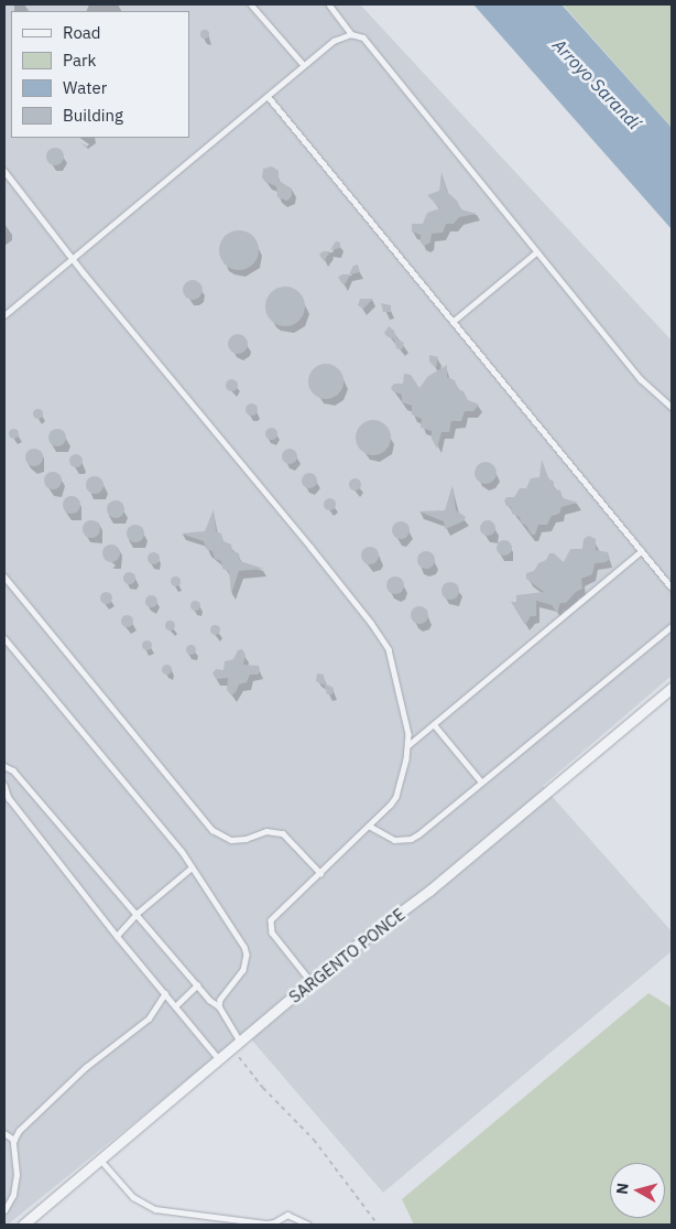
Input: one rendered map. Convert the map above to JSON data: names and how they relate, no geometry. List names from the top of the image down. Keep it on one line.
{"streets":{"street":["SARGENTO PONCE"]},"water":["Arroyo Sarandí"],"legend":["Road","Park","Water","Building"],"north":"left"}
